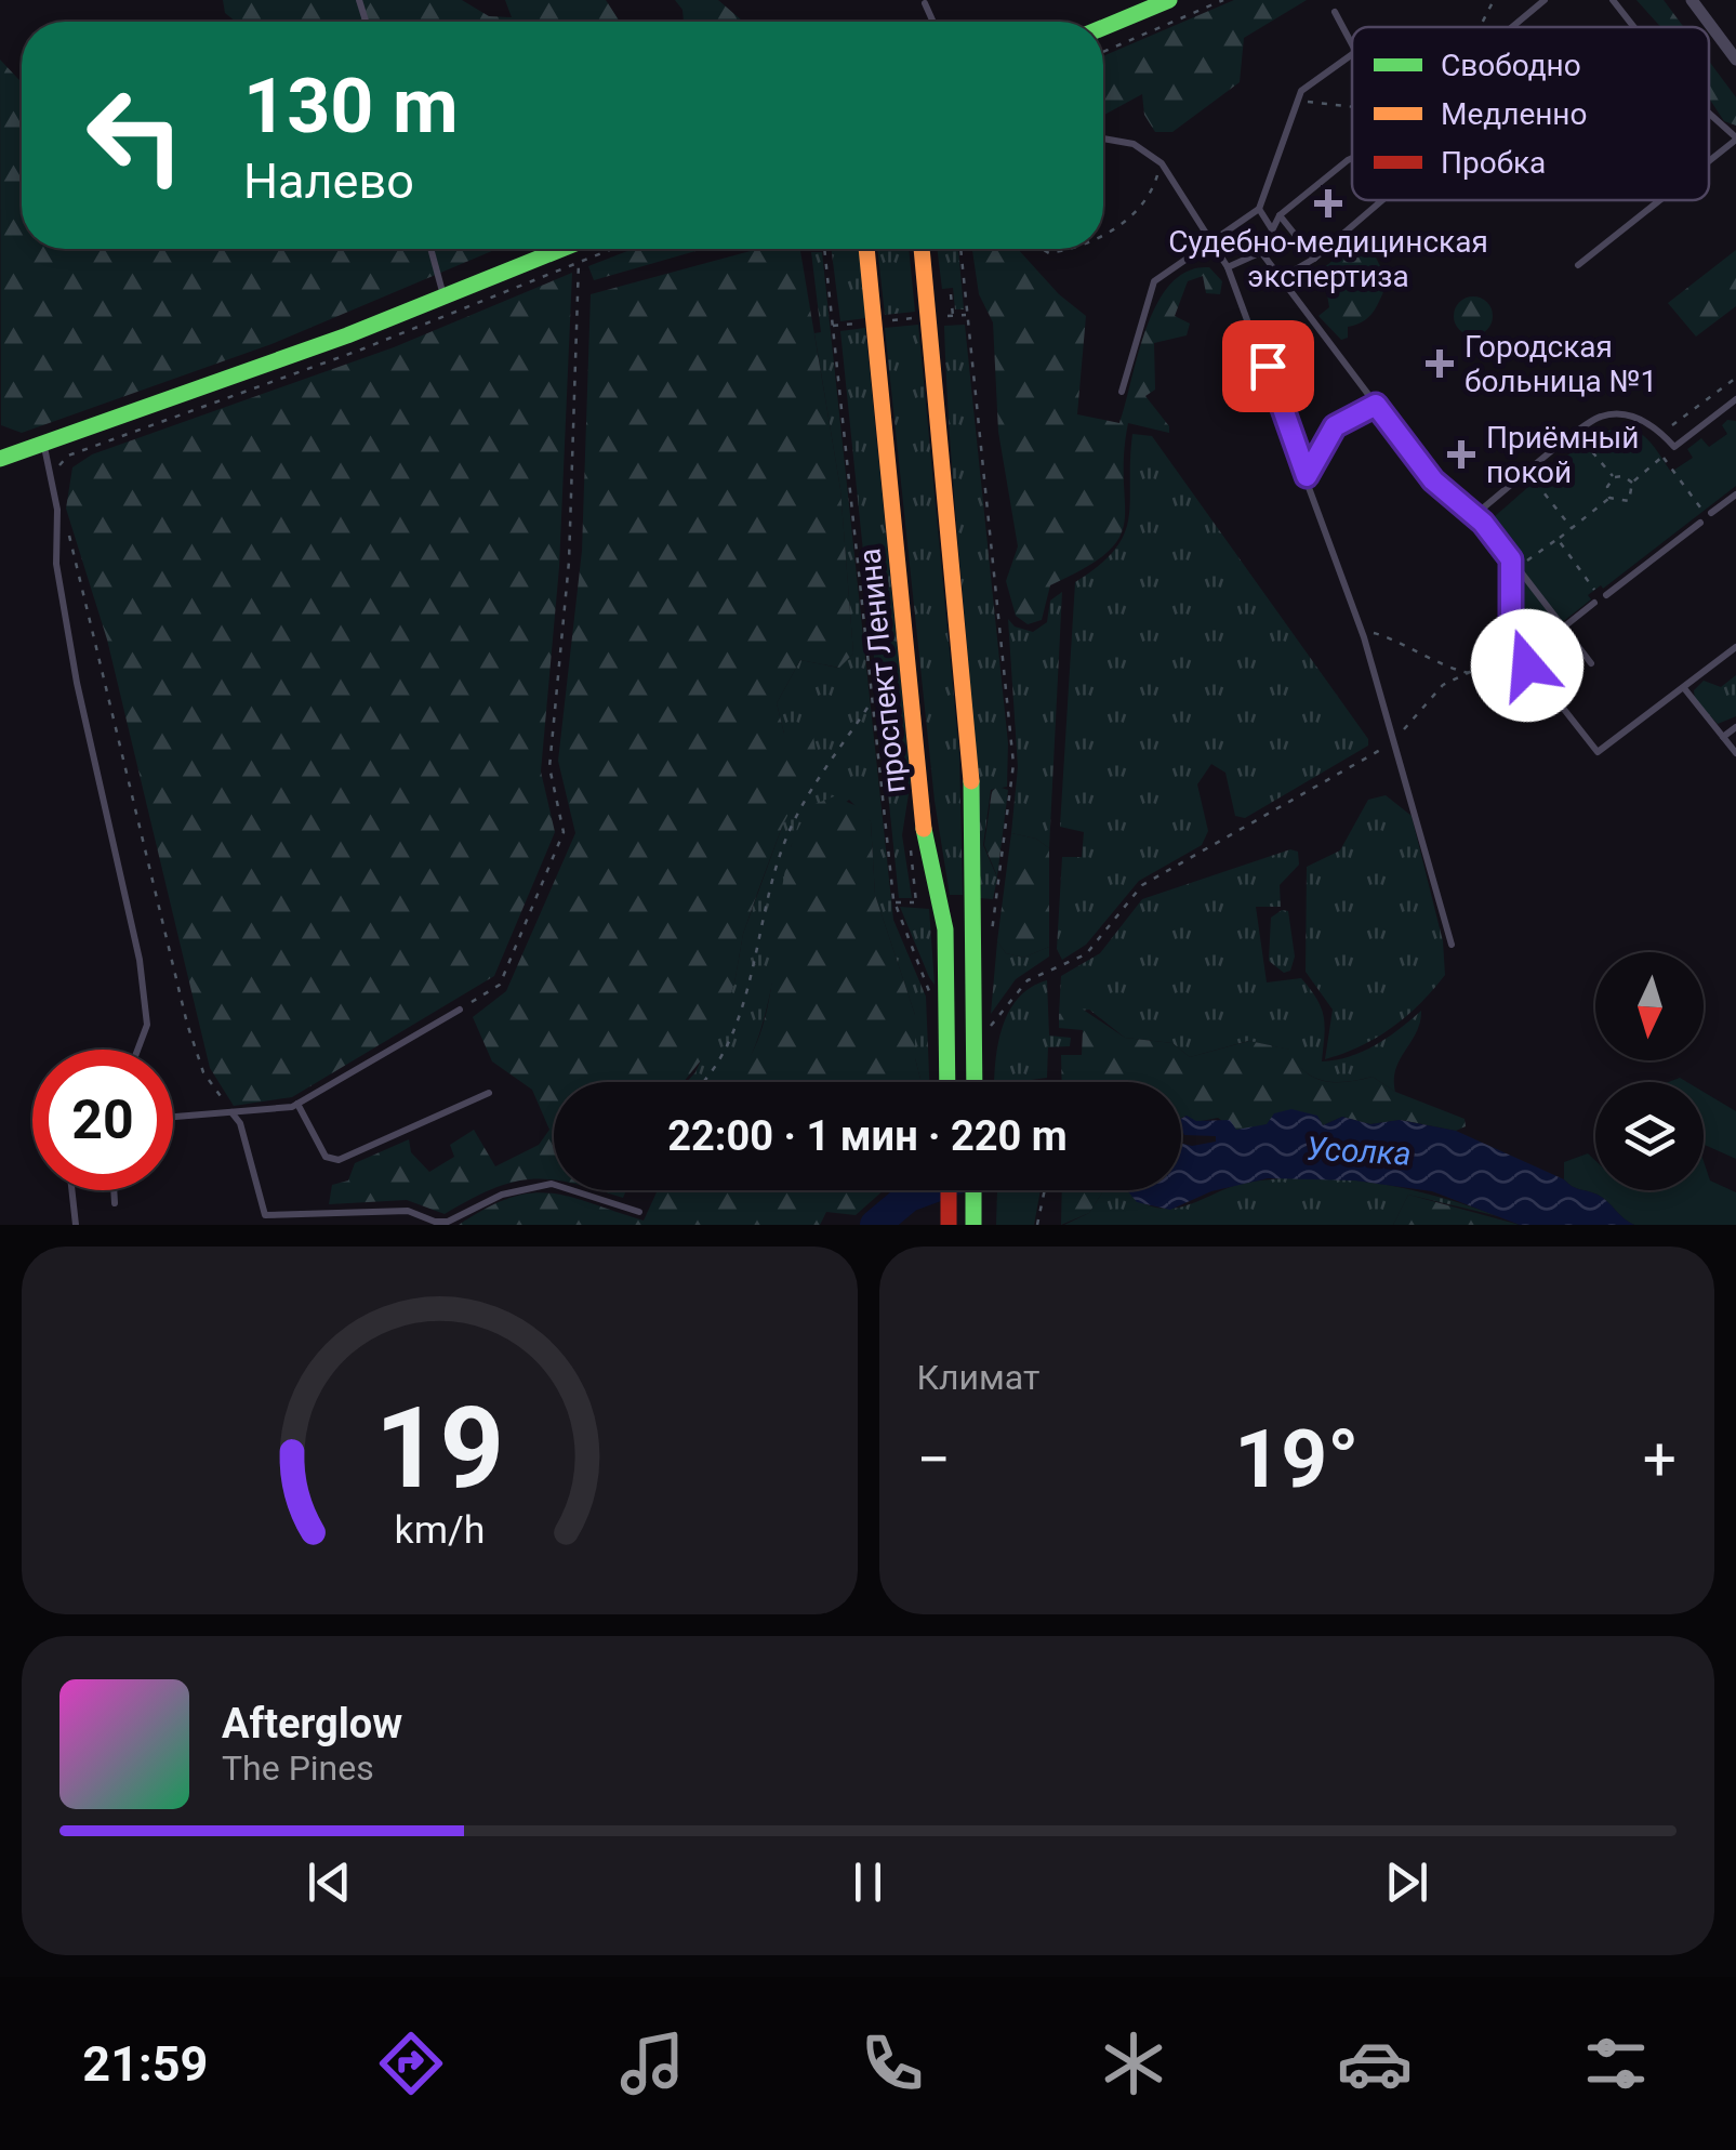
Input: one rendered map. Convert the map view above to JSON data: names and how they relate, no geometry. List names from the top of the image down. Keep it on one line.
{"streets":{"street":["проспект Ленина"]},"water":["Усолка"],"places":{"health":["Судебно-медицинская экспертиза","Городская больница №1","Приёмный покой"]},"legend":["Свободно","Медленно","Пробка"],"north":"bottom","page":{"turn":["130 m","Налево"],"limit":"20","trip":"22:00 · 1 мин · 220 m","tile":"Климат","heat":["−","19°","+"],"song":["Afterglow","The Pines"],"tabs":"21:59","gauge":["19","km/h"]}}
